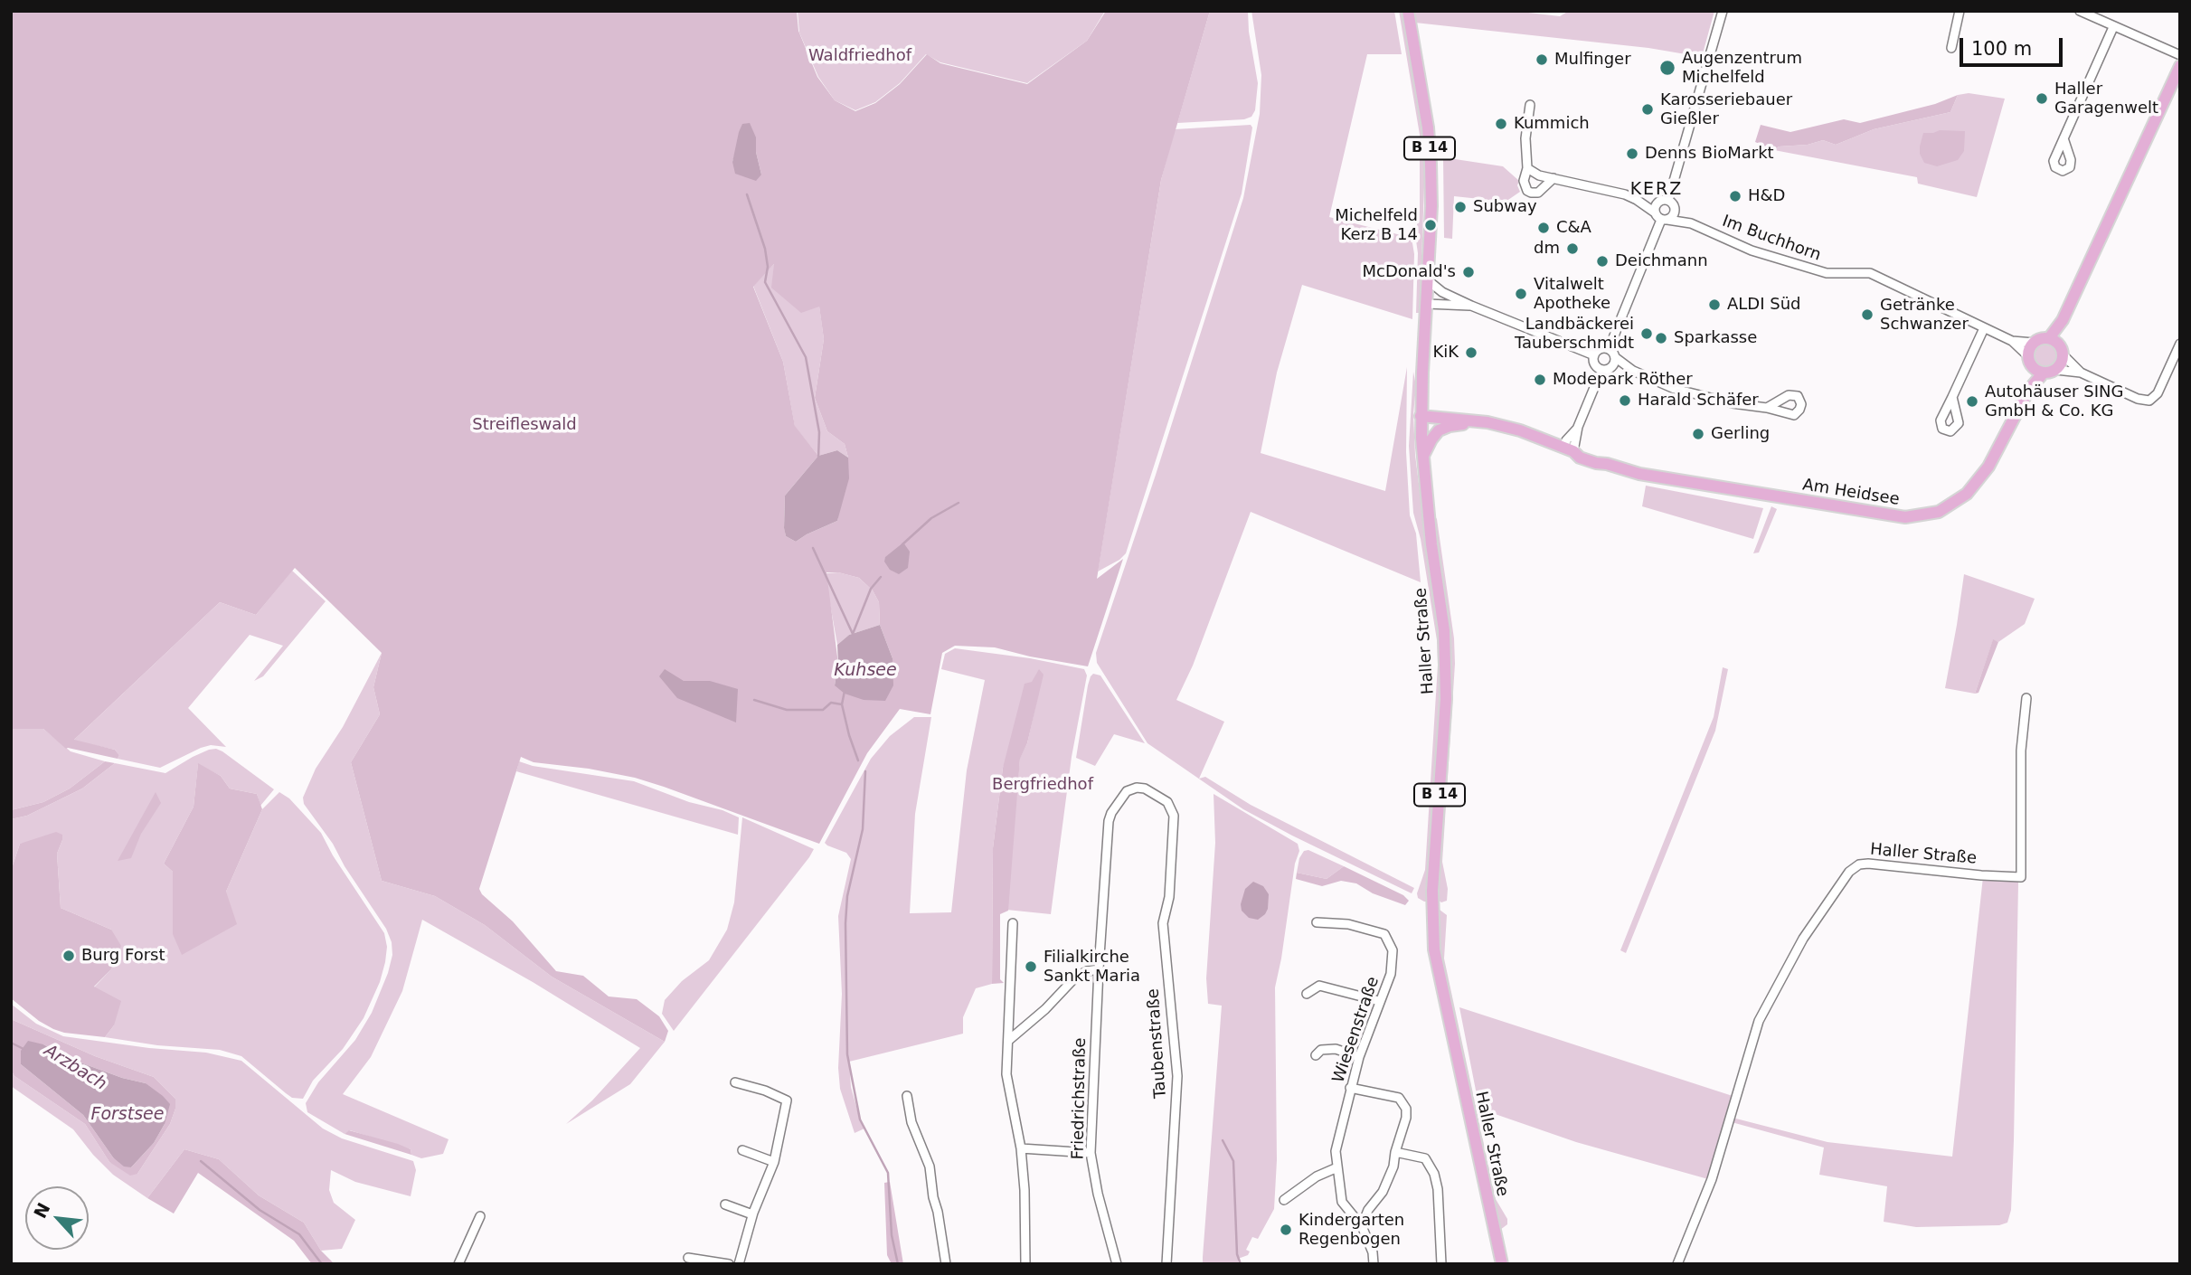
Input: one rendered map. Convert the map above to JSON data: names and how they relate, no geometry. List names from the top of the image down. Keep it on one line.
{"streets":{"main road":["B 14","Am Heidsee","Haller Straße"],"street":["Im Buchhorn","Wiesenstraße","Taubenstraße","Friedrichstraße"]},"crossings":[["Im Buchhorn","Am Heidsee"],["Taubenstraße","Friedrichstraße"]],"districts":["KERZ"],"water":["Kuhsee","Arzbach","Forstsee"],"parks":["Waldfriedhof","Streifleswald","Bergfriedhof"],"places":["Mulfinger","Augenzentrum Michelfeld","Haller Garagenwelt","Karosseriebauer Gießler","Kummich","Denns BioMarkt","H&D","Subway","Michelfeld Kerz B 14","C&A","dm","Deichmann","McDonald's","Vitalwelt Apotheke","ALDI Süd","Getränke Schwanzer","Landbäckerei Tauberschmidt","Sparkasse","KiK","Modepark Röther","Harald Schäfer","Autohäuser SING GmbH & Co. KG","Gerling","Burg Forst","Filialkirche Sankt Maria","Kindergarten Regenbogen"],"scale_bar":"100 m","north":"top left"}
